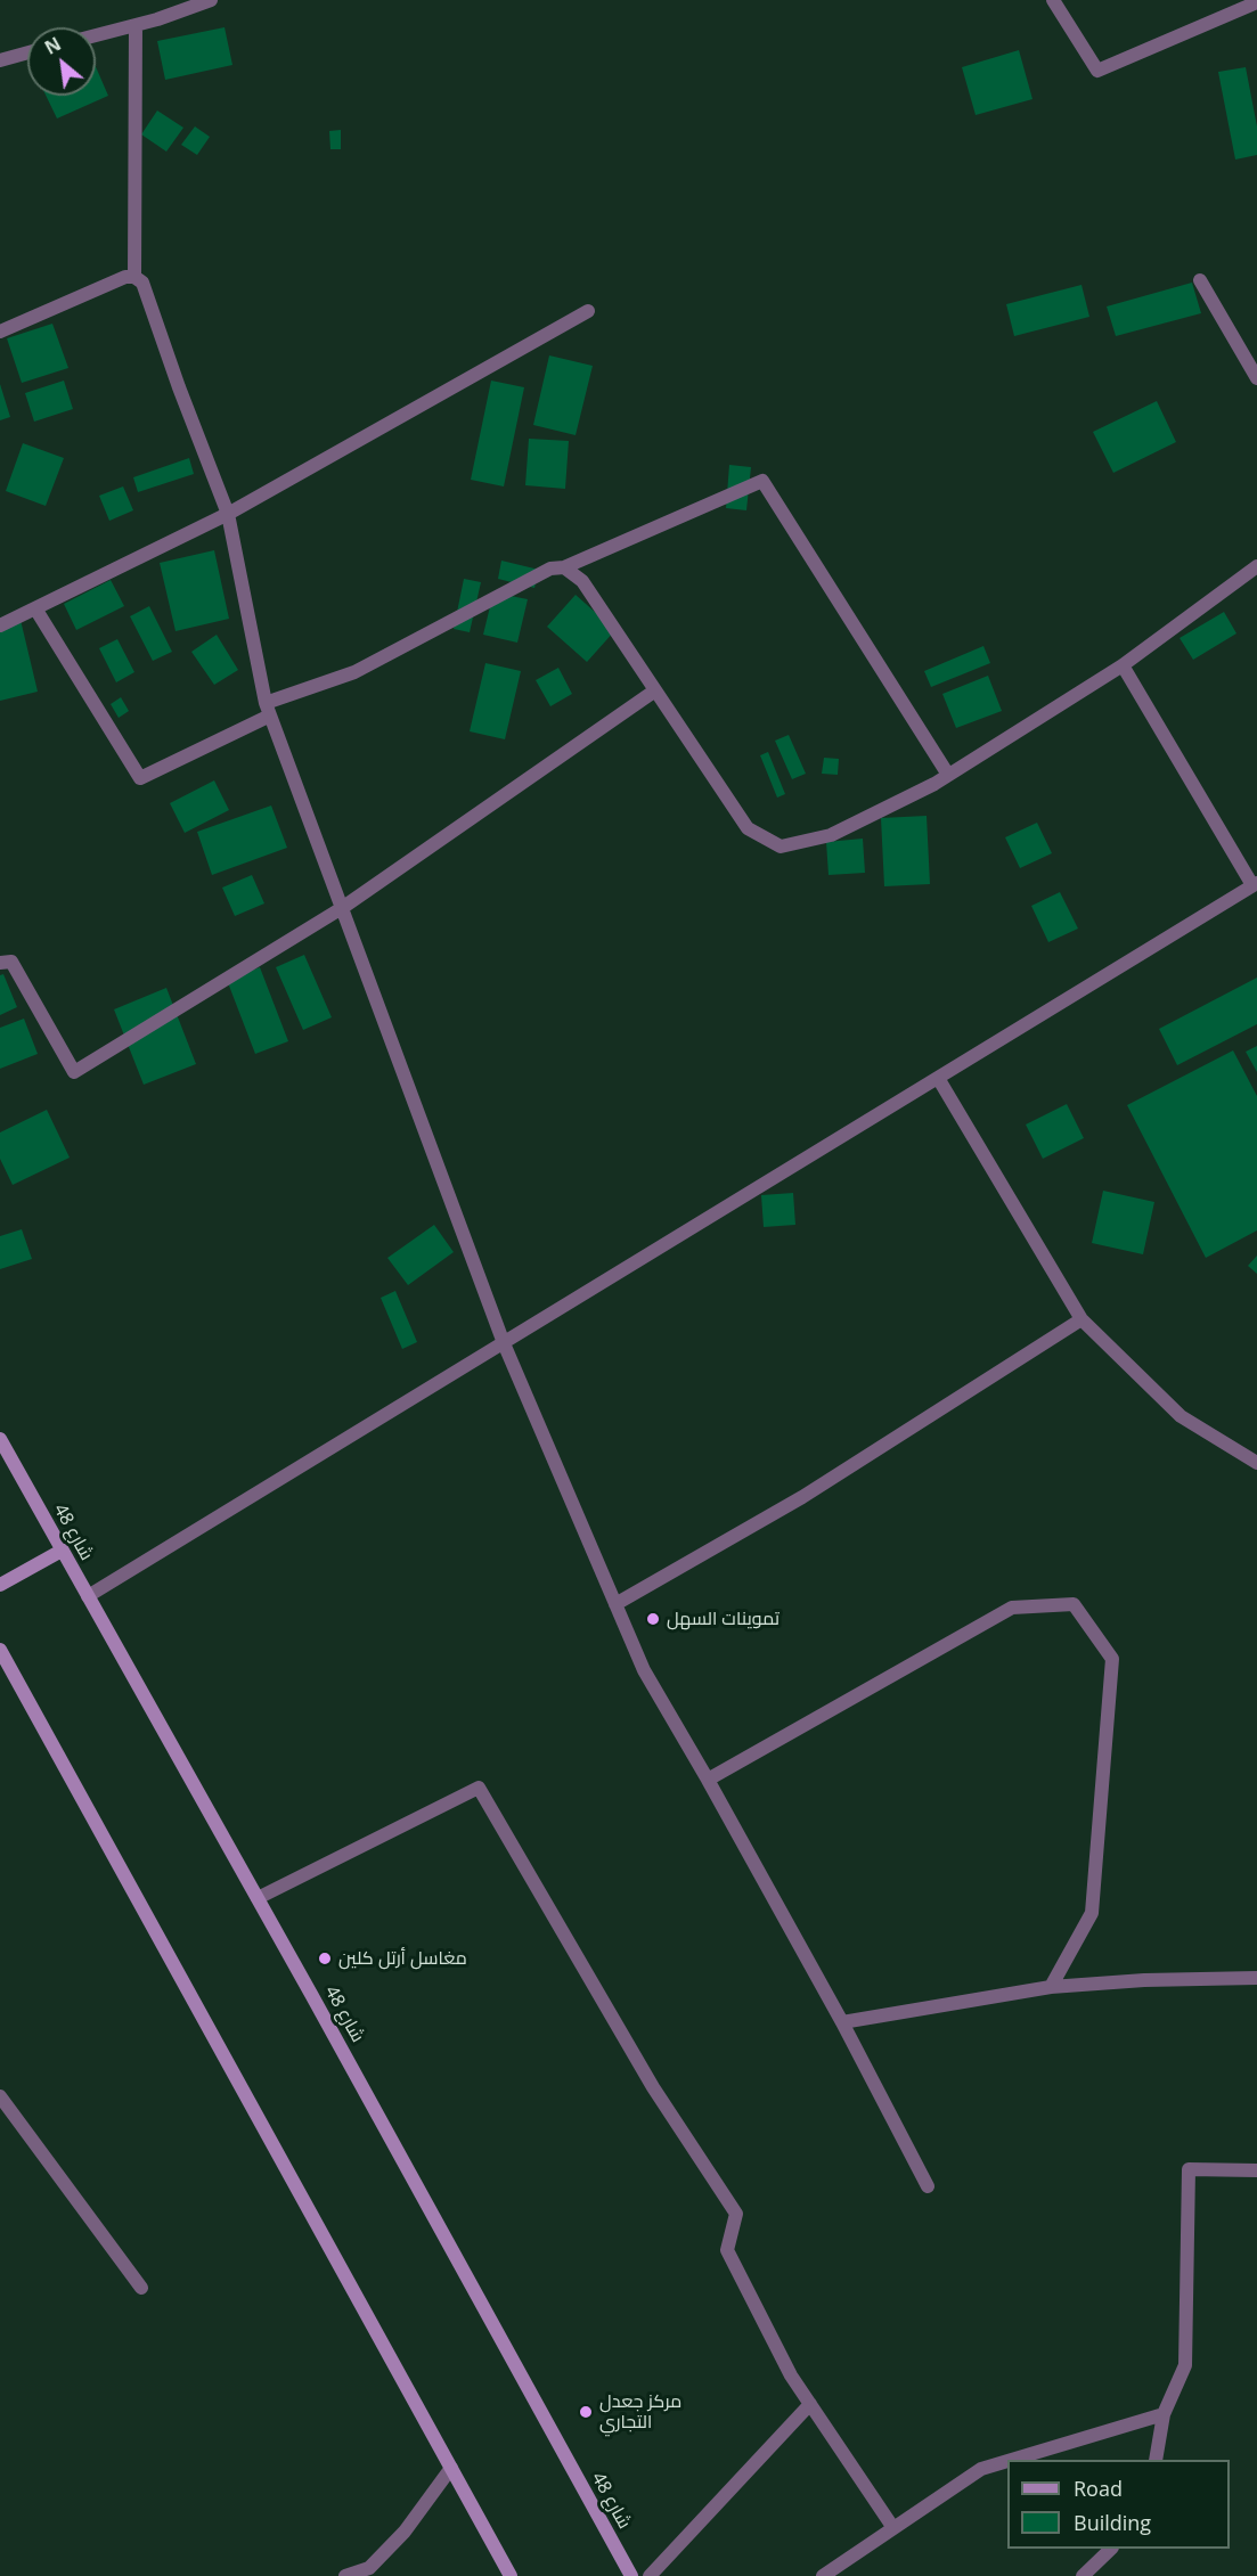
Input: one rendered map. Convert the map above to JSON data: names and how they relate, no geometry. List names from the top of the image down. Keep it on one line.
{"streets":{"main road":["شارع 48"]},"places":["تموينات السهل","مغاسل أرتل كلين","مركز جعدل التجاري"],"legend":["Road","Building"],"north":"top left"}
